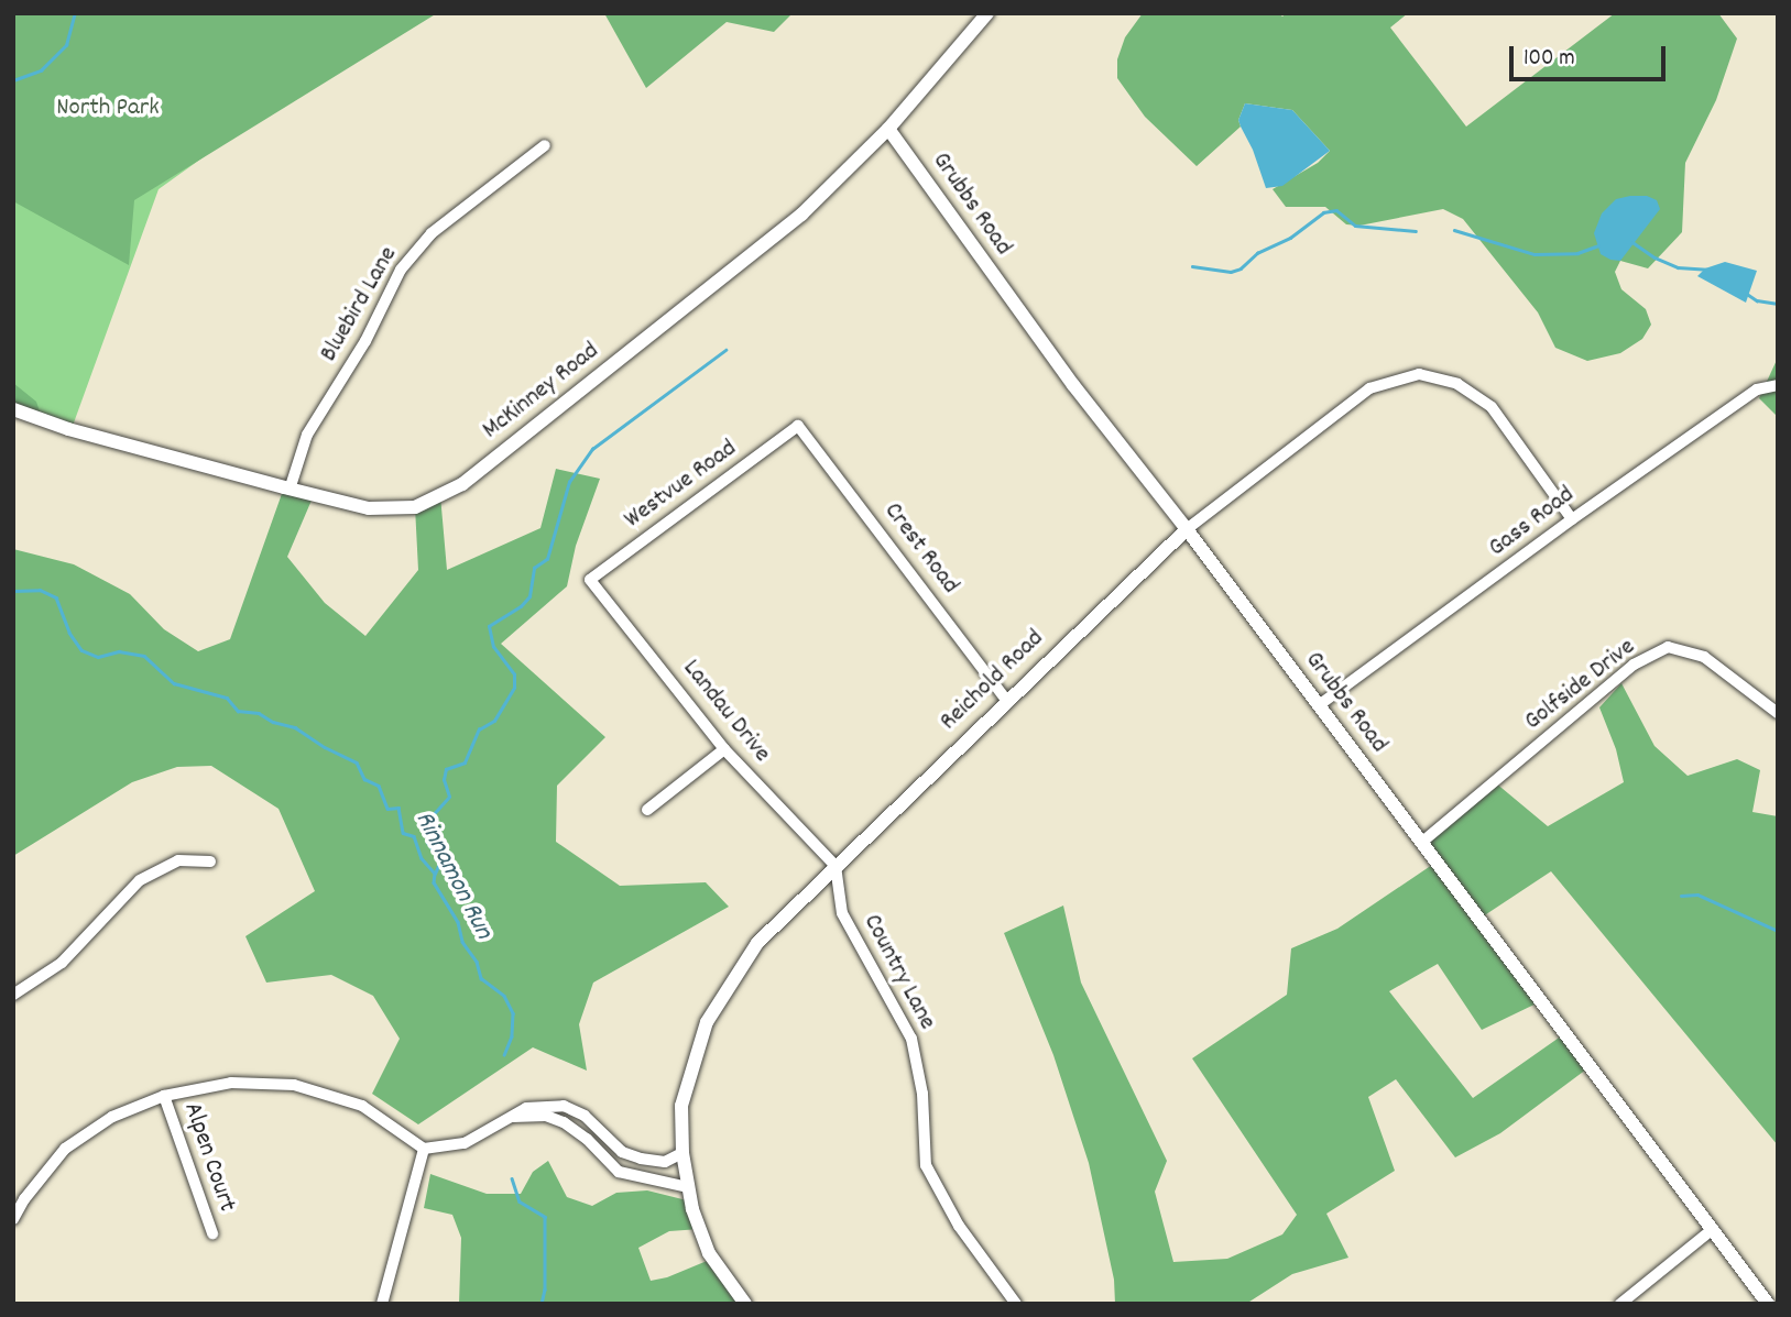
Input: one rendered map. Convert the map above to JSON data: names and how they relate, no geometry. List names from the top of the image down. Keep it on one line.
{"streets":{"street":["Grubbs Road","Bluebird Lane","McKinney Road","Westvue Road","Gass Road","Crest Road","Reichold Road","Golfside Drive","Landau Drive","Country Lane","Alpen Court"]},"crossings":[["Grubbs Road","McKinney Road"],["Grubbs Road","Gass Road"],["Grubbs Road","Reichold Road"],["Grubbs Road","Golfside Drive"],["Bluebird Lane","McKinney Road"],["Westvue Road","Crest Road"],["Westvue Road","Landau Drive"],["Gass Road","Reichold Road"],["Crest Road","Reichold Road"],["Reichold Road","Landau Drive"],["Reichold Road","Country Lane"],["Landau Drive","Country Lane"]],"water":["Rinnamon Run"],"parks":["North Park"],"scale_bar":"100 m"}
